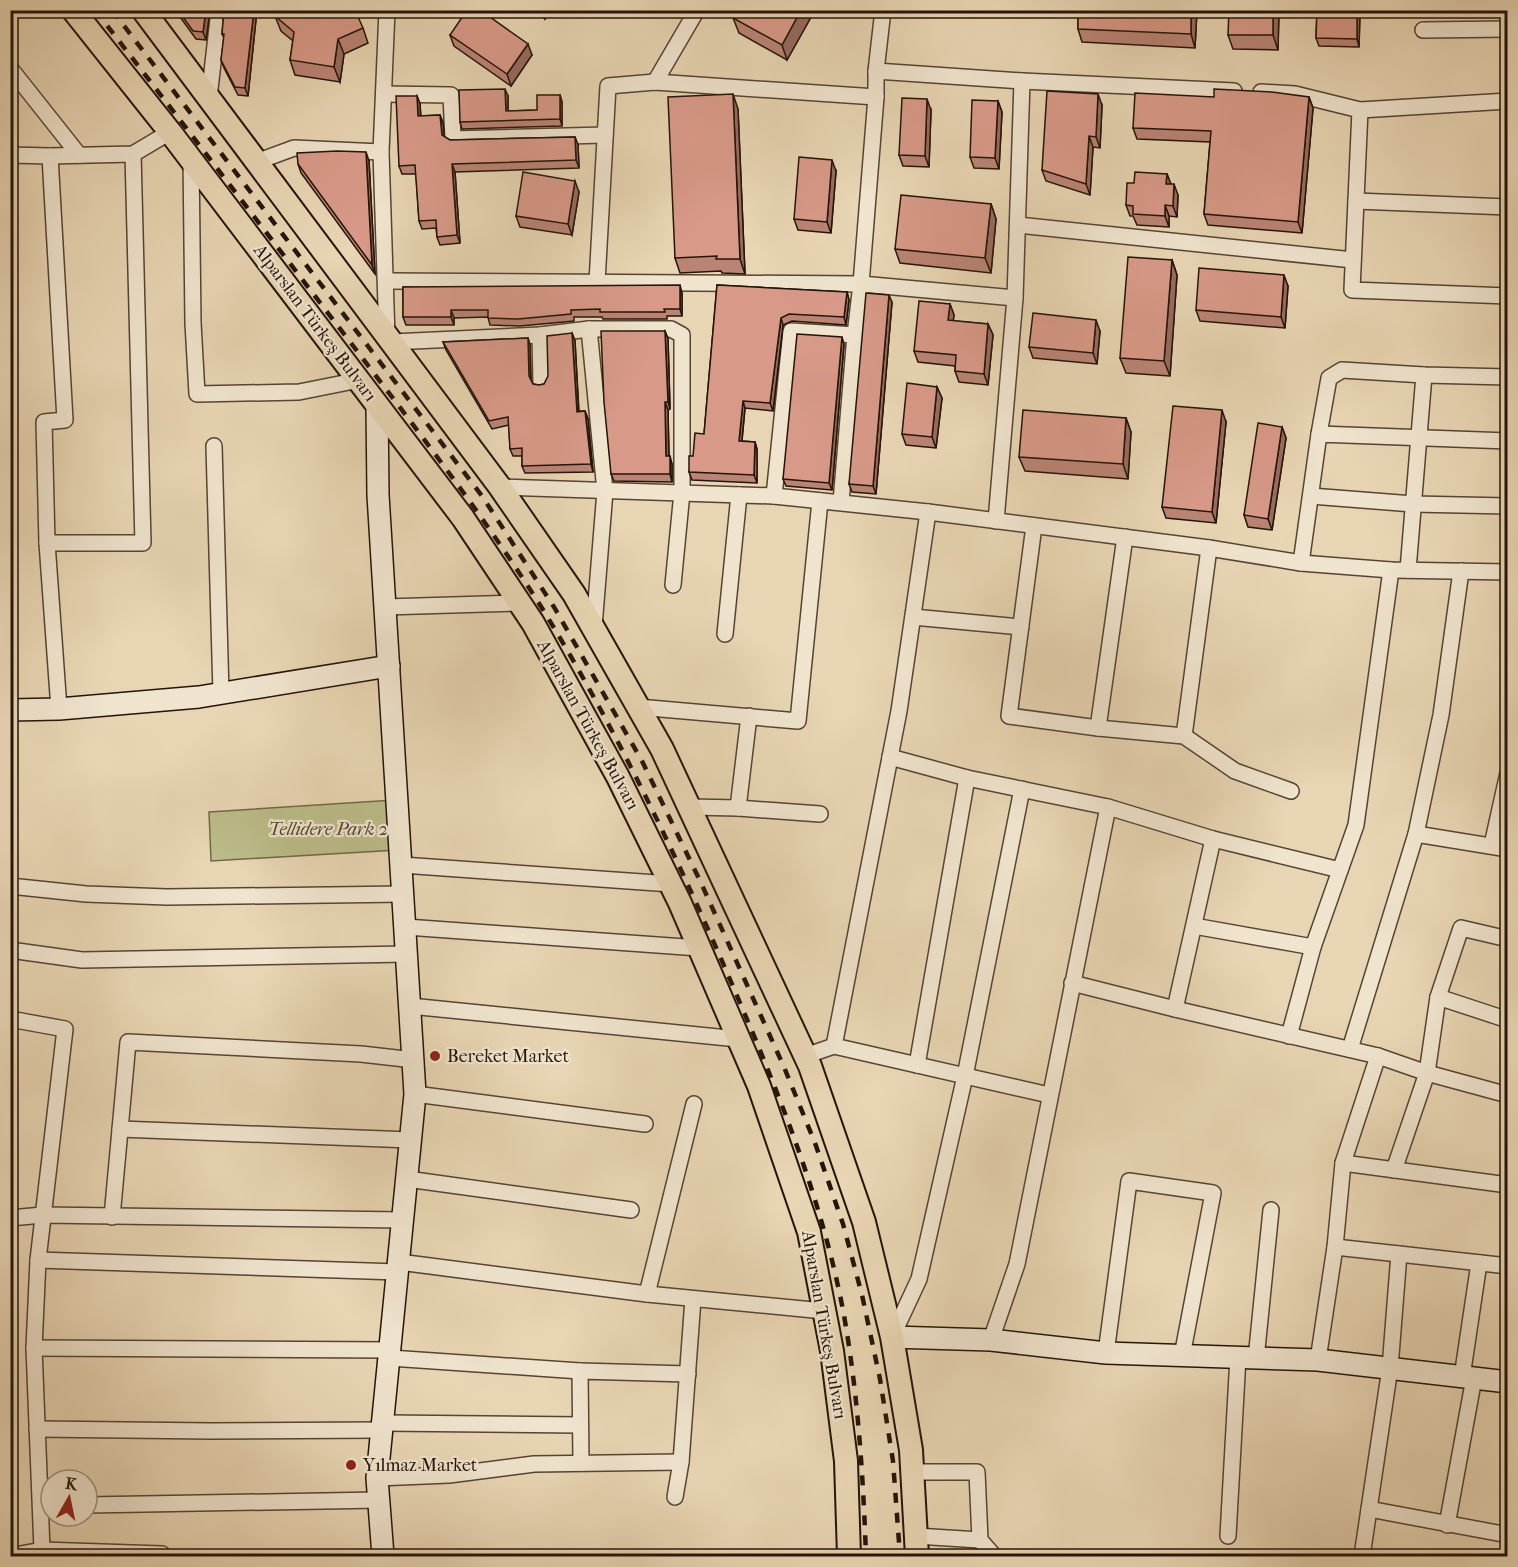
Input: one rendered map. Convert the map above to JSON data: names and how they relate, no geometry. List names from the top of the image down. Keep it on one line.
{"streets":{"main road":["Alparslan Türkeş Bulvarı"]},"parks":["Tellidere Park 2"],"places":["Bereket Market","Yılmaz Market"],"north":"top"}
